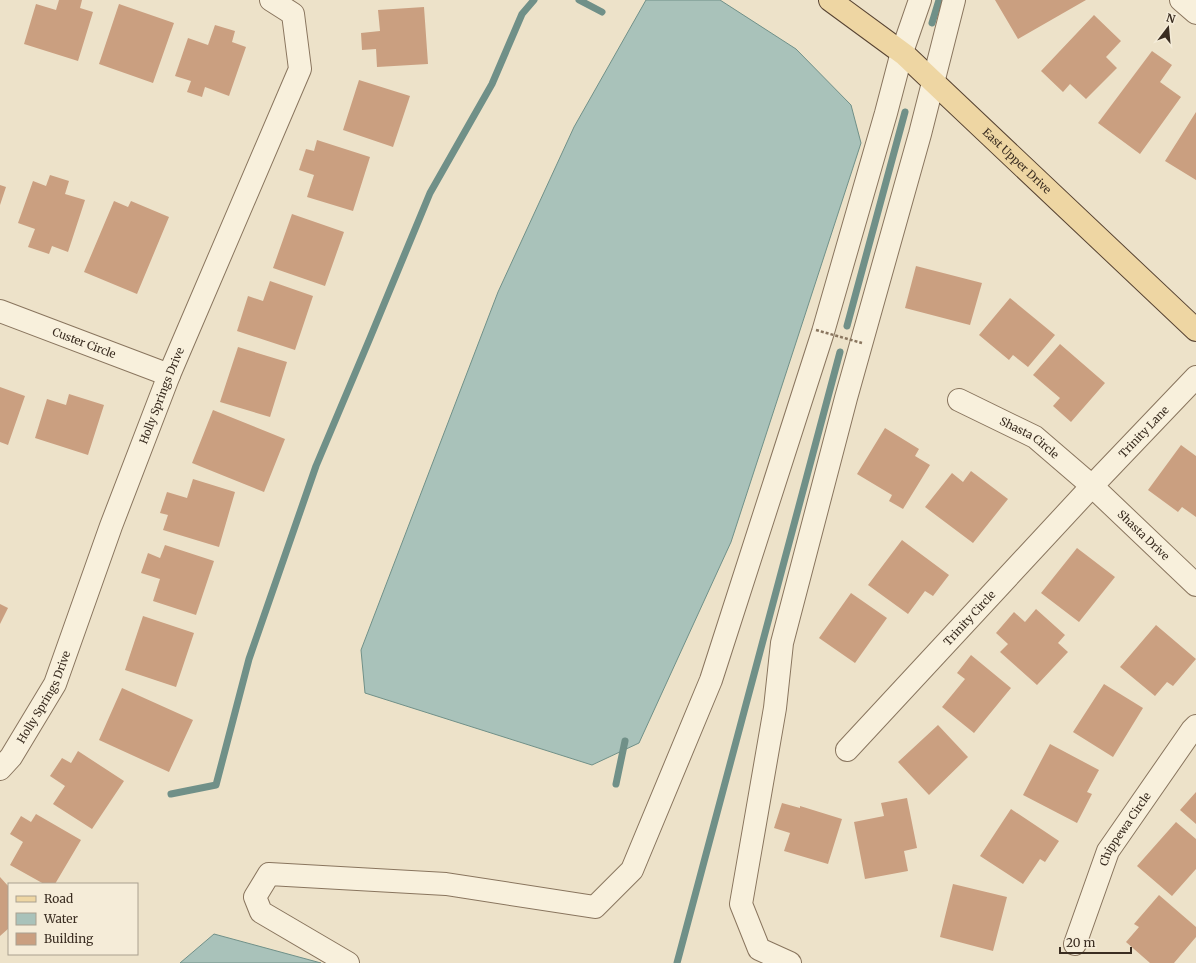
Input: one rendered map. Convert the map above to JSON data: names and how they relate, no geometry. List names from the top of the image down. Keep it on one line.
{"streets":{"main road":["East Upper Drive"],"street":["Custer Circle","Holly Springs Drive","Trinity Lane","Shasta Circle","Shasta Drive","Trinity Circle","Chippewa Circle"]},"crossings":[["Custer Circle","Holly Springs Drive"],["Trinity Lane","Shasta Circle"],["Trinity Lane","Shasta Drive"],["Trinity Lane","Trinity Circle"],["Shasta Circle","Shasta Drive"],["Shasta Circle","Trinity Circle"],["Shasta Drive","Trinity Circle"]],"legend":["Road","Water","Building"],"scale_bar":"20 m","north":"top"}
